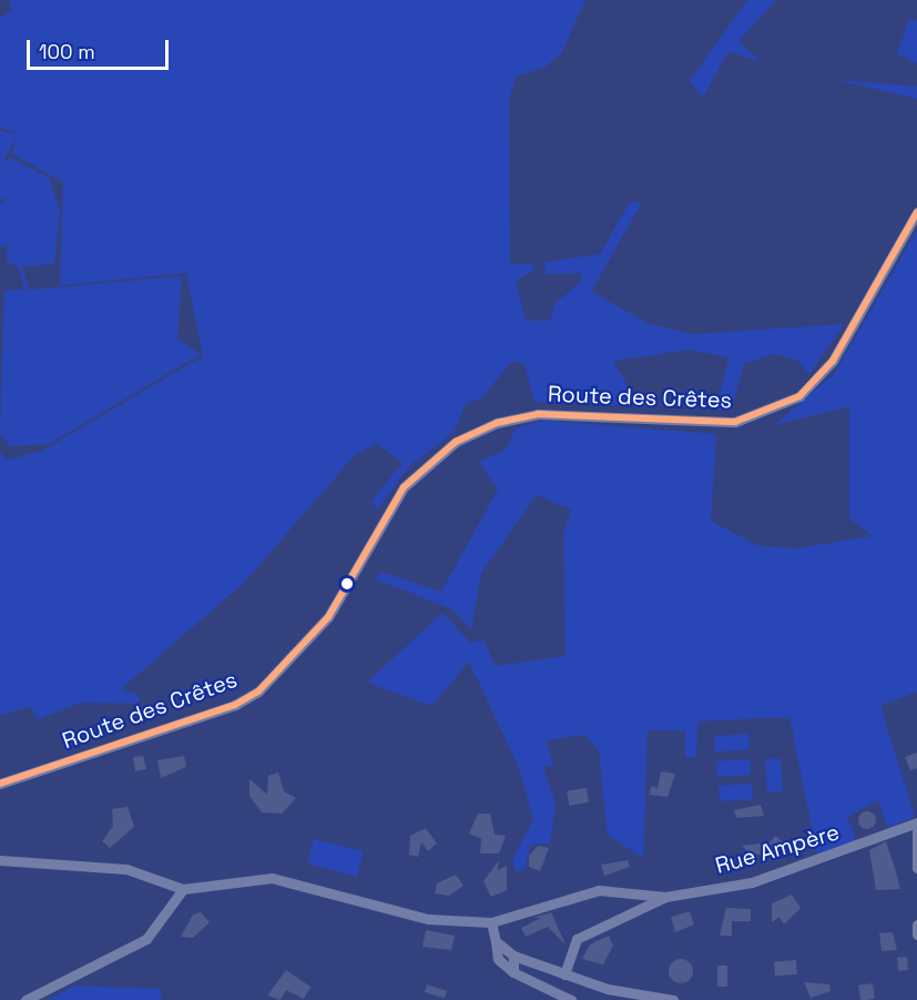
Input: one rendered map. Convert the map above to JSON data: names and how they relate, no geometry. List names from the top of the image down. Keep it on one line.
{"streets":{"street":["Route des Crêtes","Rue Ampère"]},"scale_bar":"100 m"}
